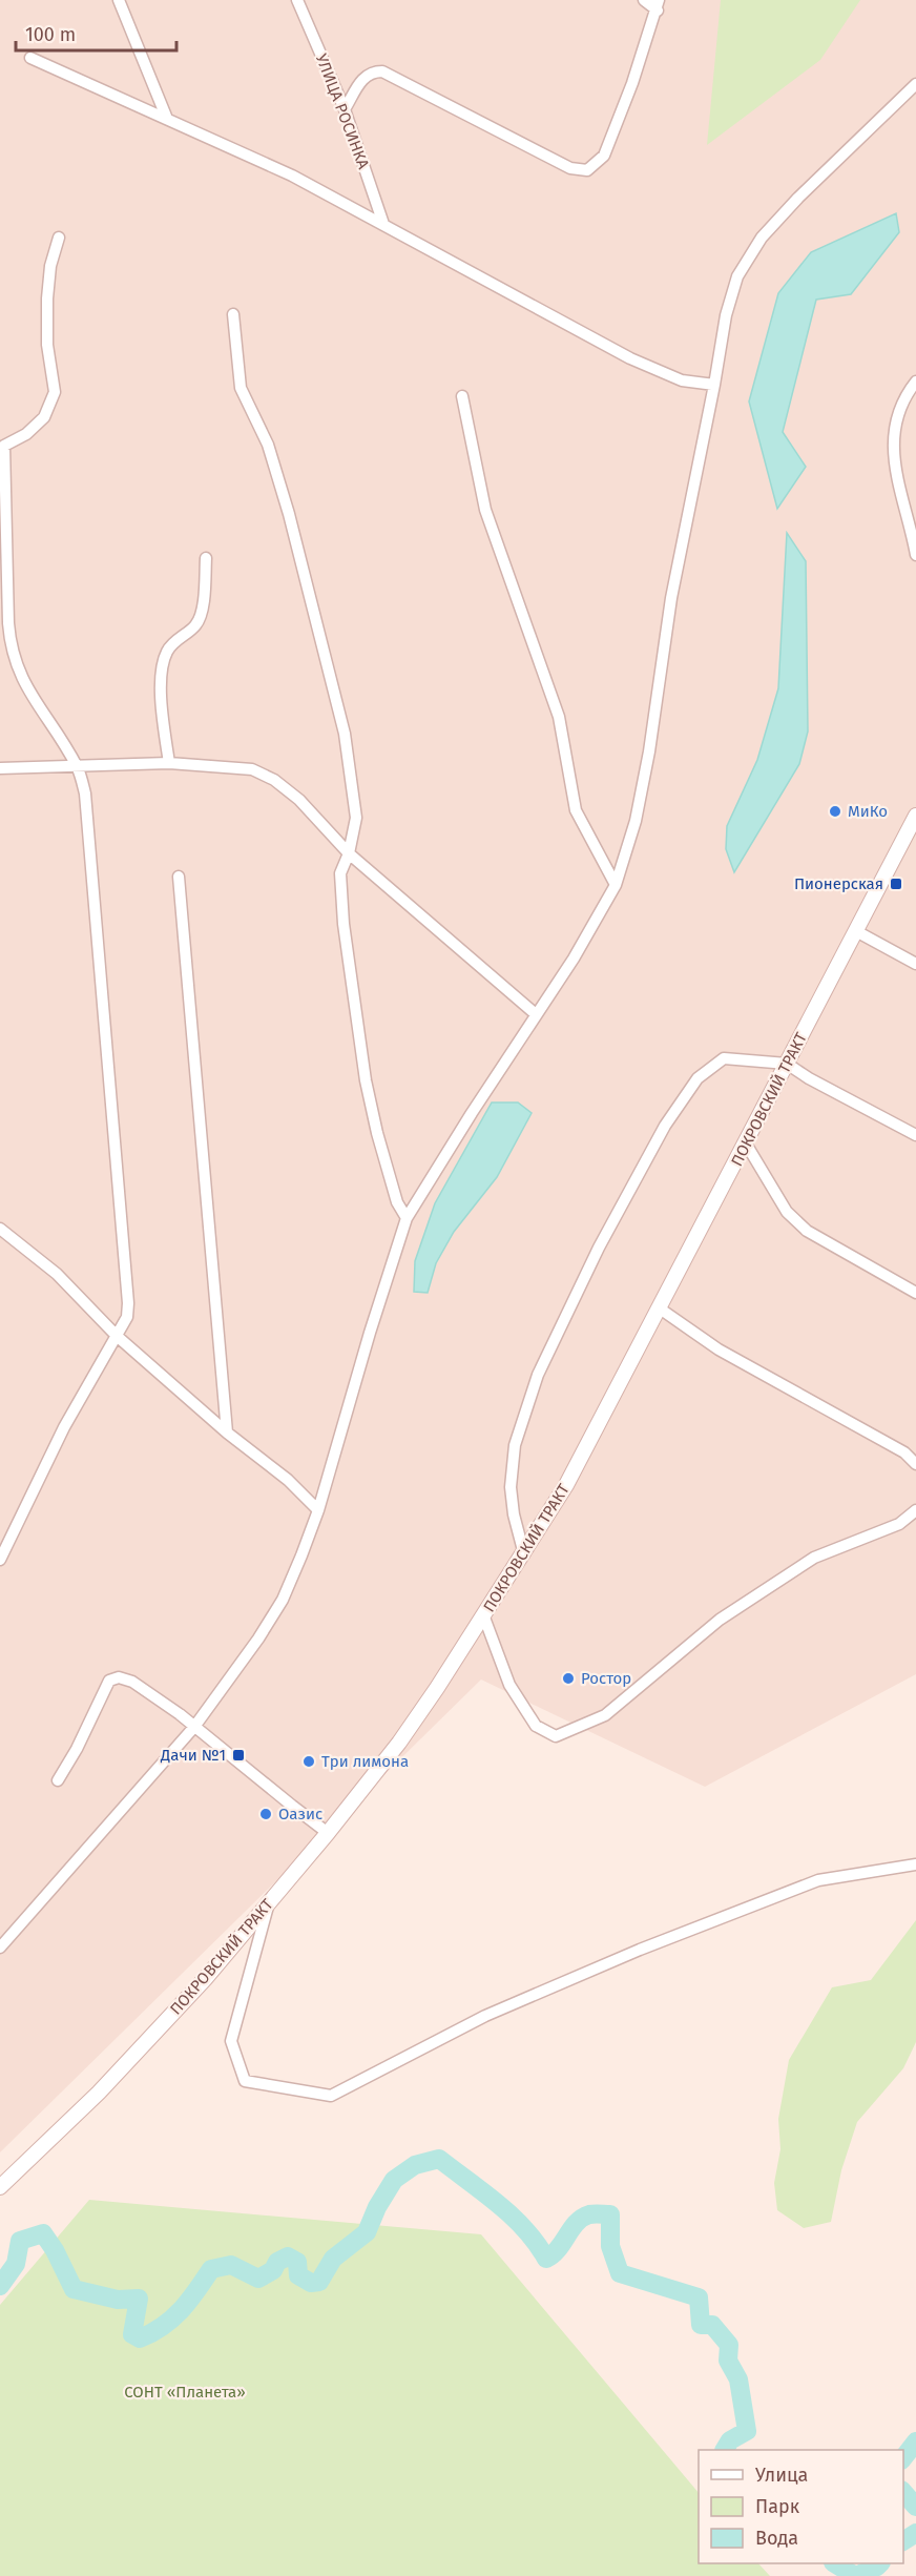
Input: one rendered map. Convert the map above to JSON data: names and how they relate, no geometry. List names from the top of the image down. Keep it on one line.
{"streets":{"main road":["ПОКРОВСКИЙ ТРАКТ"],"street":["УЛИЦА РОСИНКА"]},"parks":["СОНТ «Планета»"],"places":{"other":["МиКо","Ростор","Три лимона","Оазис"],"transit":["Пионерская","Дачи №1"]},"legend":["Улица","Парк","Вода"],"scale_bar":"100 m"}
